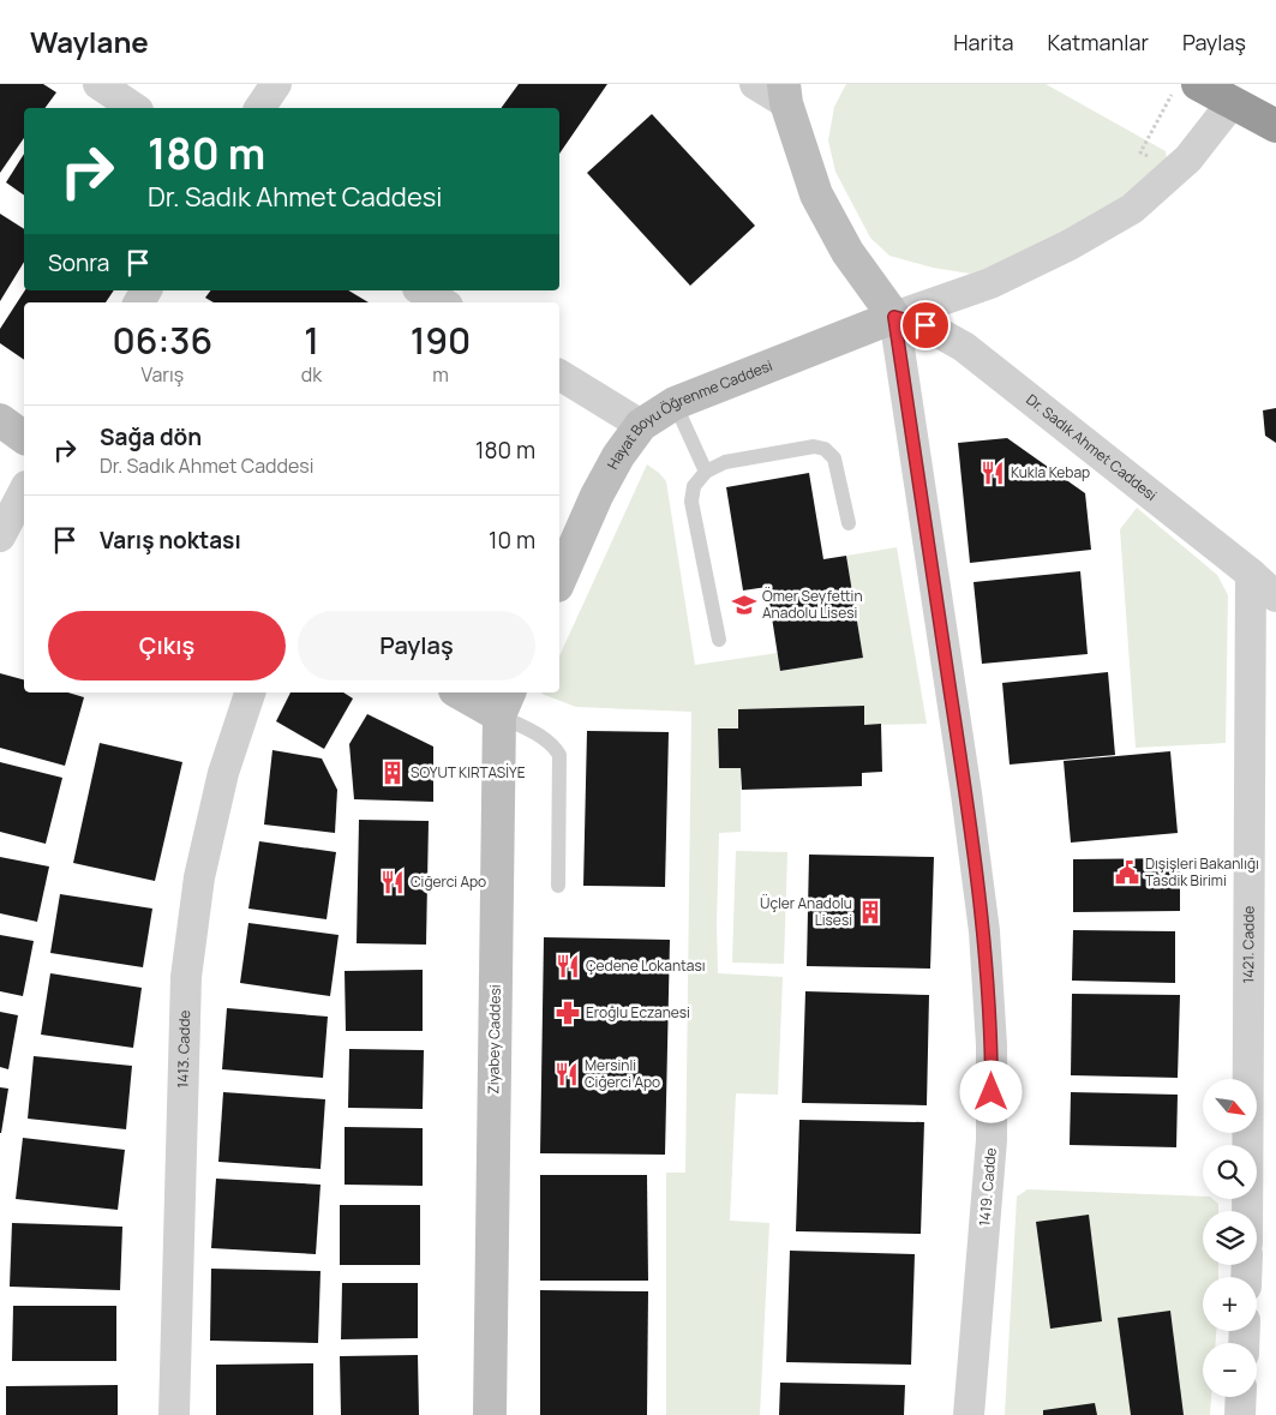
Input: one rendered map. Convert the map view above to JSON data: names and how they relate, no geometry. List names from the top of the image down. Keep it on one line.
{"streets":{"main road":["Hayat Boyu Öğrenme Caddesi","Ziyabey Caddesi"],"street":["Dr. Sadık Ahmet Caddesi","1421. Cadde","1413. Cadde","1419. Cadde"]},"crossings":[["Hayat Boyu Öğrenme Caddesi","Dr. Sadık Ahmet Caddesi"],["Hayat Boyu Öğrenme Caddesi","1419. Cadde"],["Dr. Sadık Ahmet Caddesi","1421. Cadde"],["Dr. Sadık Ahmet Caddesi","1419. Cadde"]],"places":{"restaurant":["Kukla Kebap","Ciğerci Apo","Çedene Lokantası","Mersinli Ciğerci Apo"],"school or university":["Ömer Seyfettin Anadolu Lisesi"],"building":["SOYUT KIRTASİYE","Üçler Anadolu Lisesi"],"public building":["Dışişleri Bakanlığı Tasdik Birimi"],"pharmacy":["Eroğlu Eczanesi"]},"north":"bottom right","page":{"header":"Waylane","nav":["Harita","Katmanlar","Paylaş"],"turn":["180 m","Dr. Sadık Ahmet Caddesi"],"then":"Sonra","eta":["06:36","Varış","1","dk","190","m"],"list":[{"name":"Sağa dön","note":"Dr. Sadık Ahmet Caddesi","value":"180 m"},{"name":"Varış noktası","value":"10 m"}],"buttons":["Çıkış","Paylaş"],"map_buttons":["+","−"]}}
